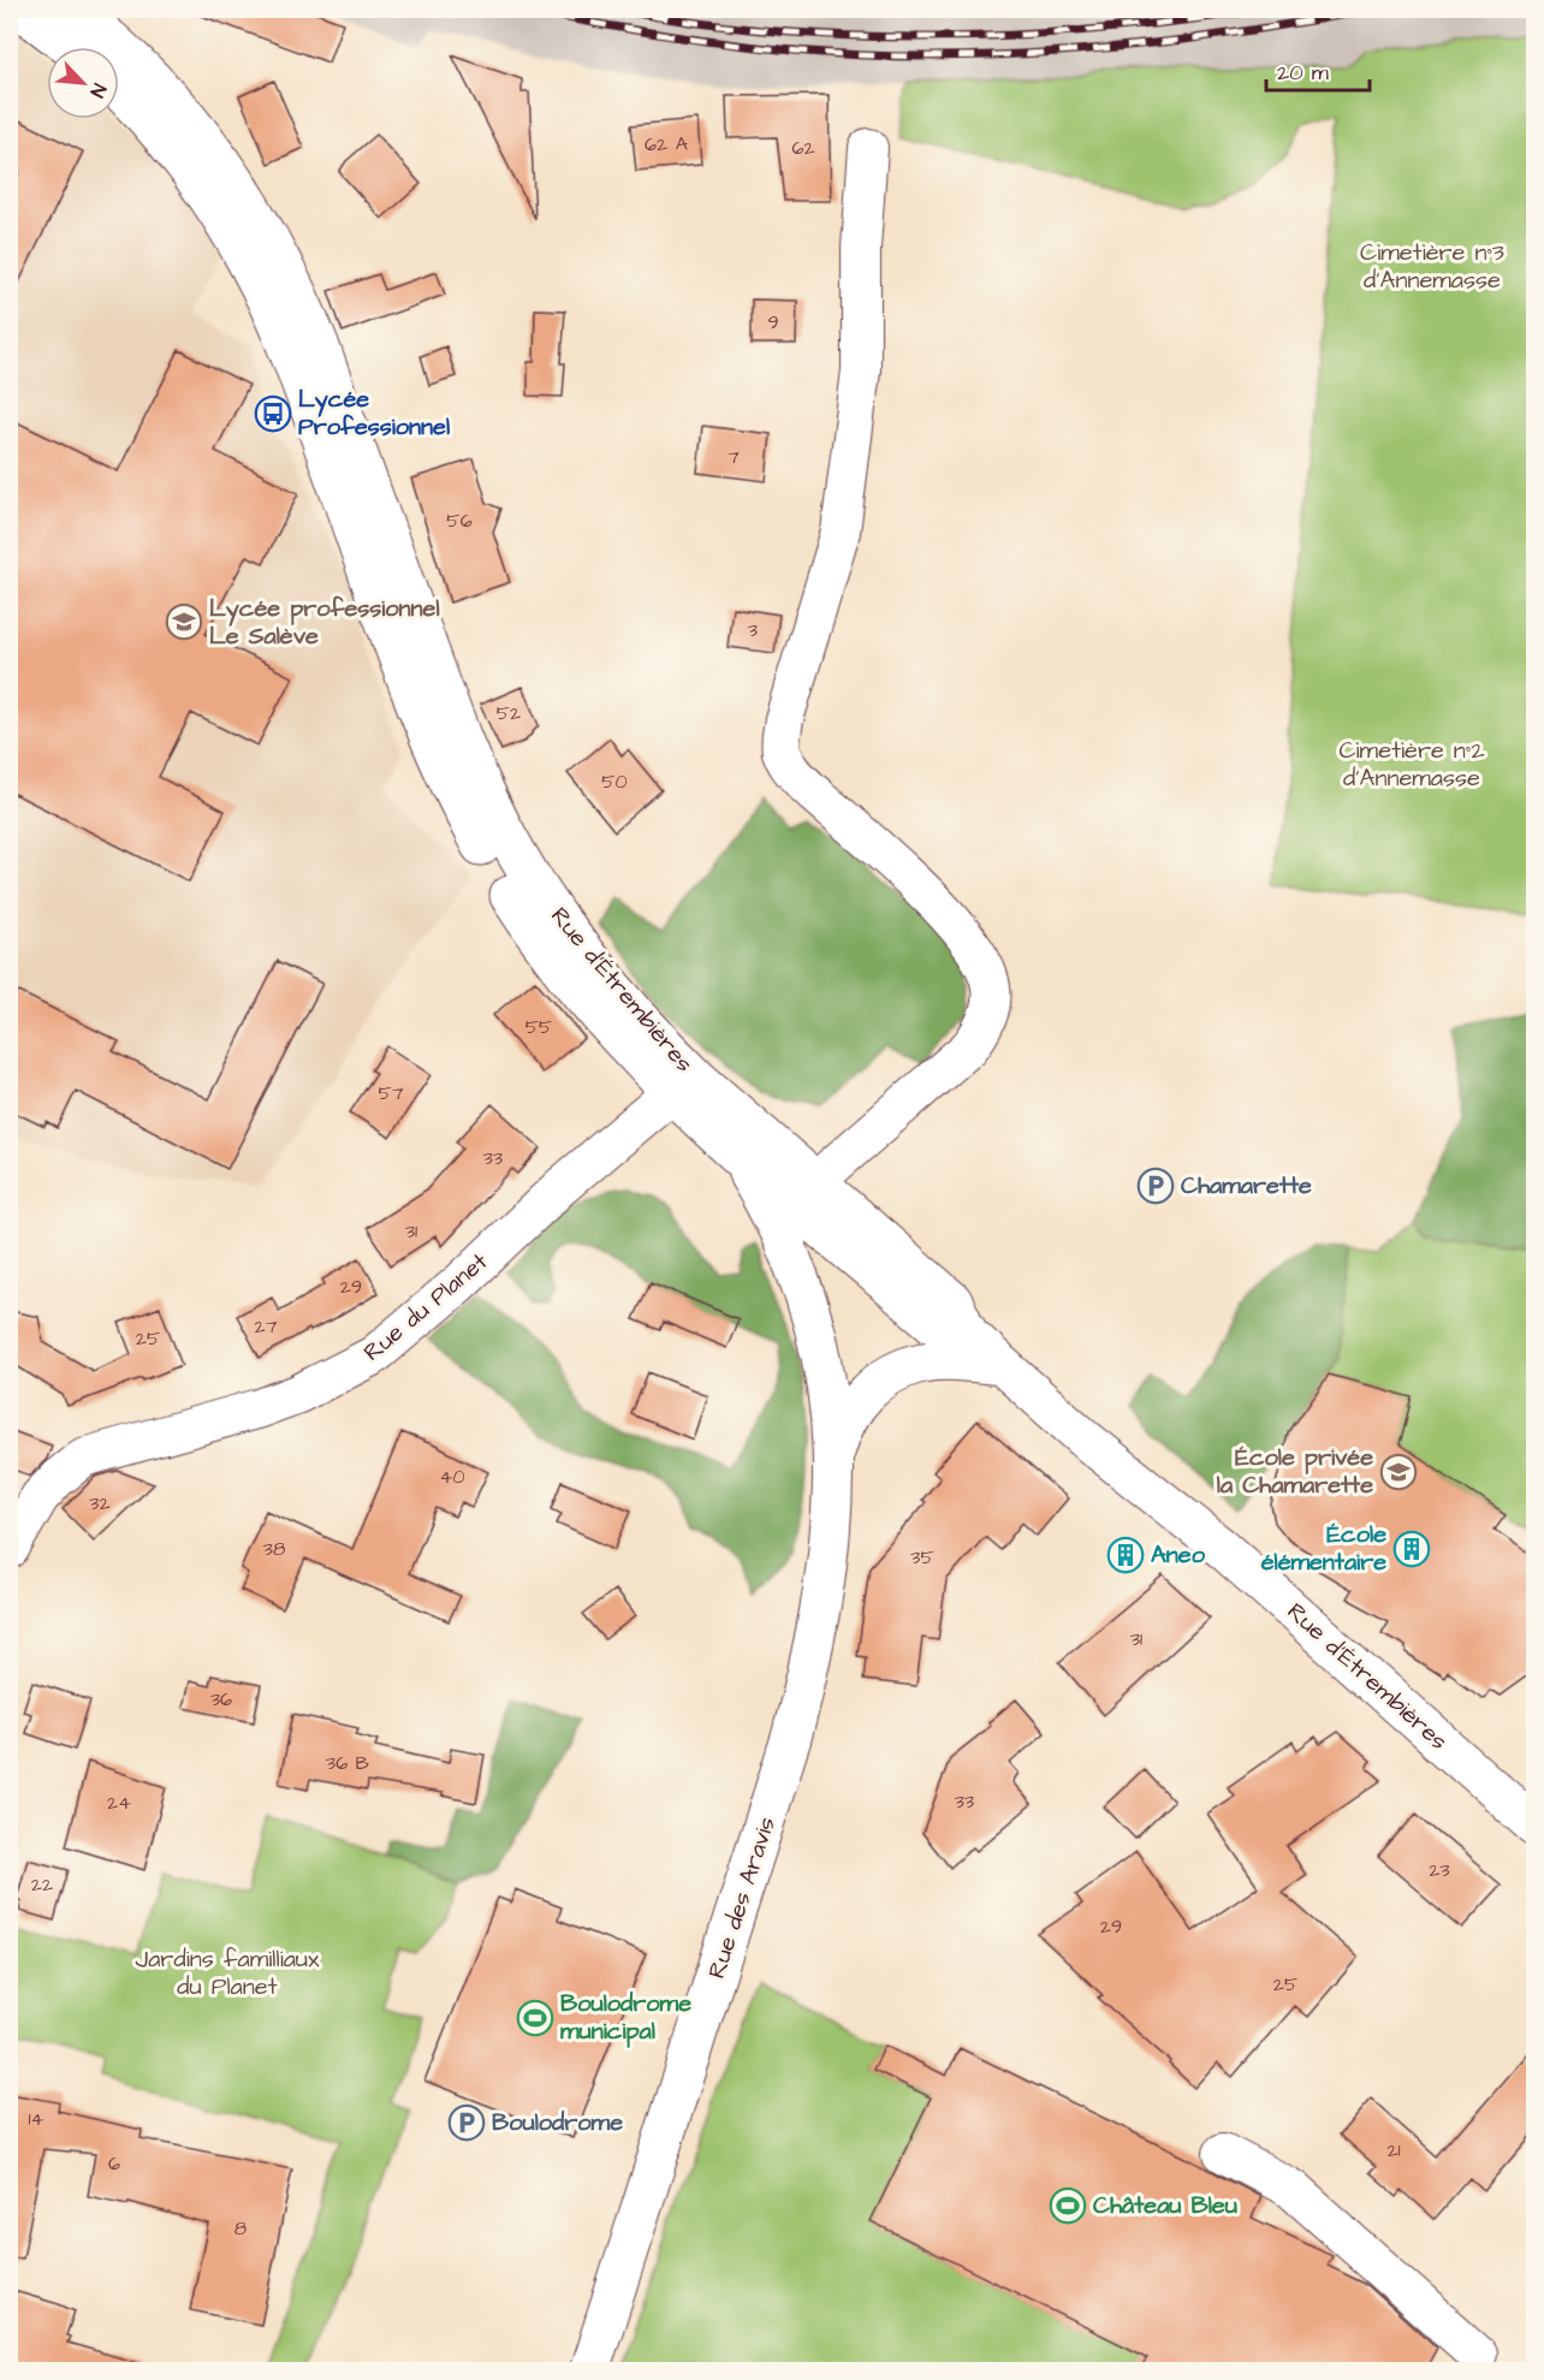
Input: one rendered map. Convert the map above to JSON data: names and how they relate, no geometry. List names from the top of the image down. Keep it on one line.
{"streets":{"main road":["Rue d'Étrembières","Rue des Aravis"],"street":["Rue du Planet"]},"crossings":[["Rue d'Étrembières","Rue du Planet"]],"parks":["Cimetière n°3 d'Annemasse","Cimetière n°2 d'Annemasse","Jardins familliaux du Planet"],"places":{"bus stop":["Lycée Professionnel"],"school or university":["Lycée professionnel Le Salève","École privée la Chamarette"],"parking":["Chamarette","Boulodrome"],"building":["École élémentaire","Aneo"],"sports":["Boulodrome municipal","Château Bleu"]},"house_numbers":["62 A","62","9","7","56","3","52","50","55","57","33","31","29","27","25","40","32","38","35","31","36","36 B","33","24","23","22","29","25","14","21","6","8"],"scale_bar":"20 m","north":"bottom right"}
